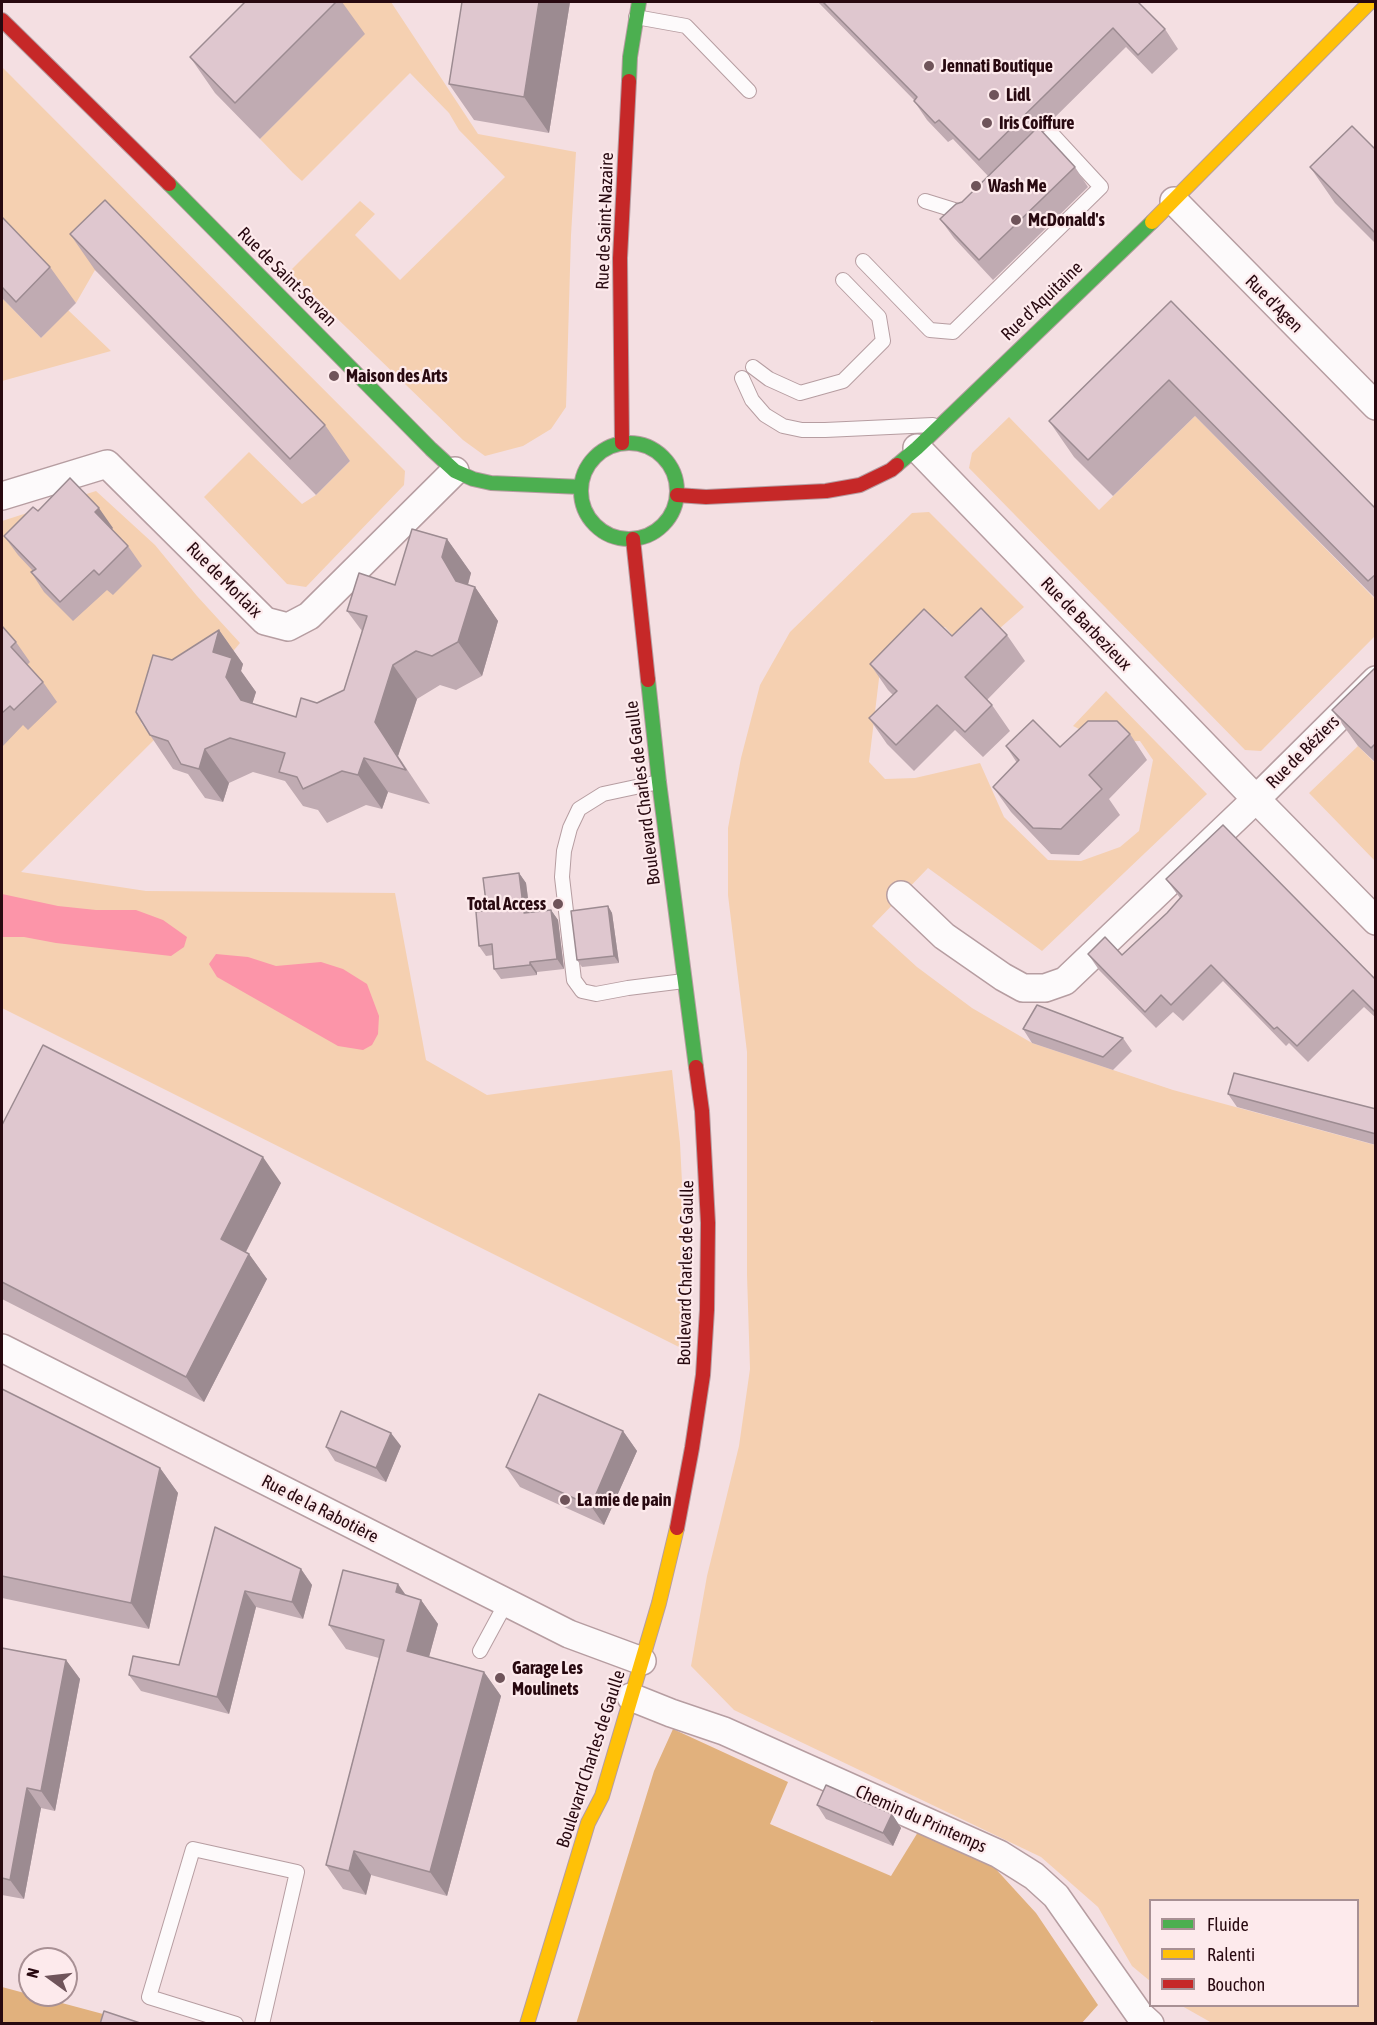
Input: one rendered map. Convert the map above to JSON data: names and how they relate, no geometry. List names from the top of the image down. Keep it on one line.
{"streets":{"main road":["Rue de Saint-Nazaire","Rue de Saint-Servan","Rue d'Aquitaine","Boulevard Charles de Gaulle"],"street":["Rue d'Agen","Rue de Morlaix","Rue de Barbezieux","Rue de Béziers","Rue de la Rabotière","Chemin du Printemps"]},"crossings":[["Rue de Saint-Nazaire","Rue de Saint-Servan"],["Rue de Saint-Nazaire","Rue d'Aquitaine"],["Rue de Saint-Nazaire","Boulevard Charles de Gaulle"],["Rue de Saint-Servan","Rue d'Aquitaine"],["Rue de Saint-Servan","Rue de Morlaix"],["Rue de Saint-Servan","Boulevard Charles de Gaulle"],["Rue d'Aquitaine","Rue d'Agen"],["Rue d'Aquitaine","Rue de Barbezieux"],["Rue d'Aquitaine","Boulevard Charles de Gaulle"],["Rue de Barbezieux","Rue de Béziers"],["Boulevard Charles de Gaulle","Rue de la Rabotière"],["Boulevard Charles de Gaulle","Chemin du Printemps"]],"places":["Jennati Boutique","Lidl","Iris Coiffure","Wash Me","McDonald's","Maison des Arts","Total Access","La mie de pain","Garage Les Moulinets"],"legend":["Fluide","Ralenti","Bouchon"],"north":"left"}
